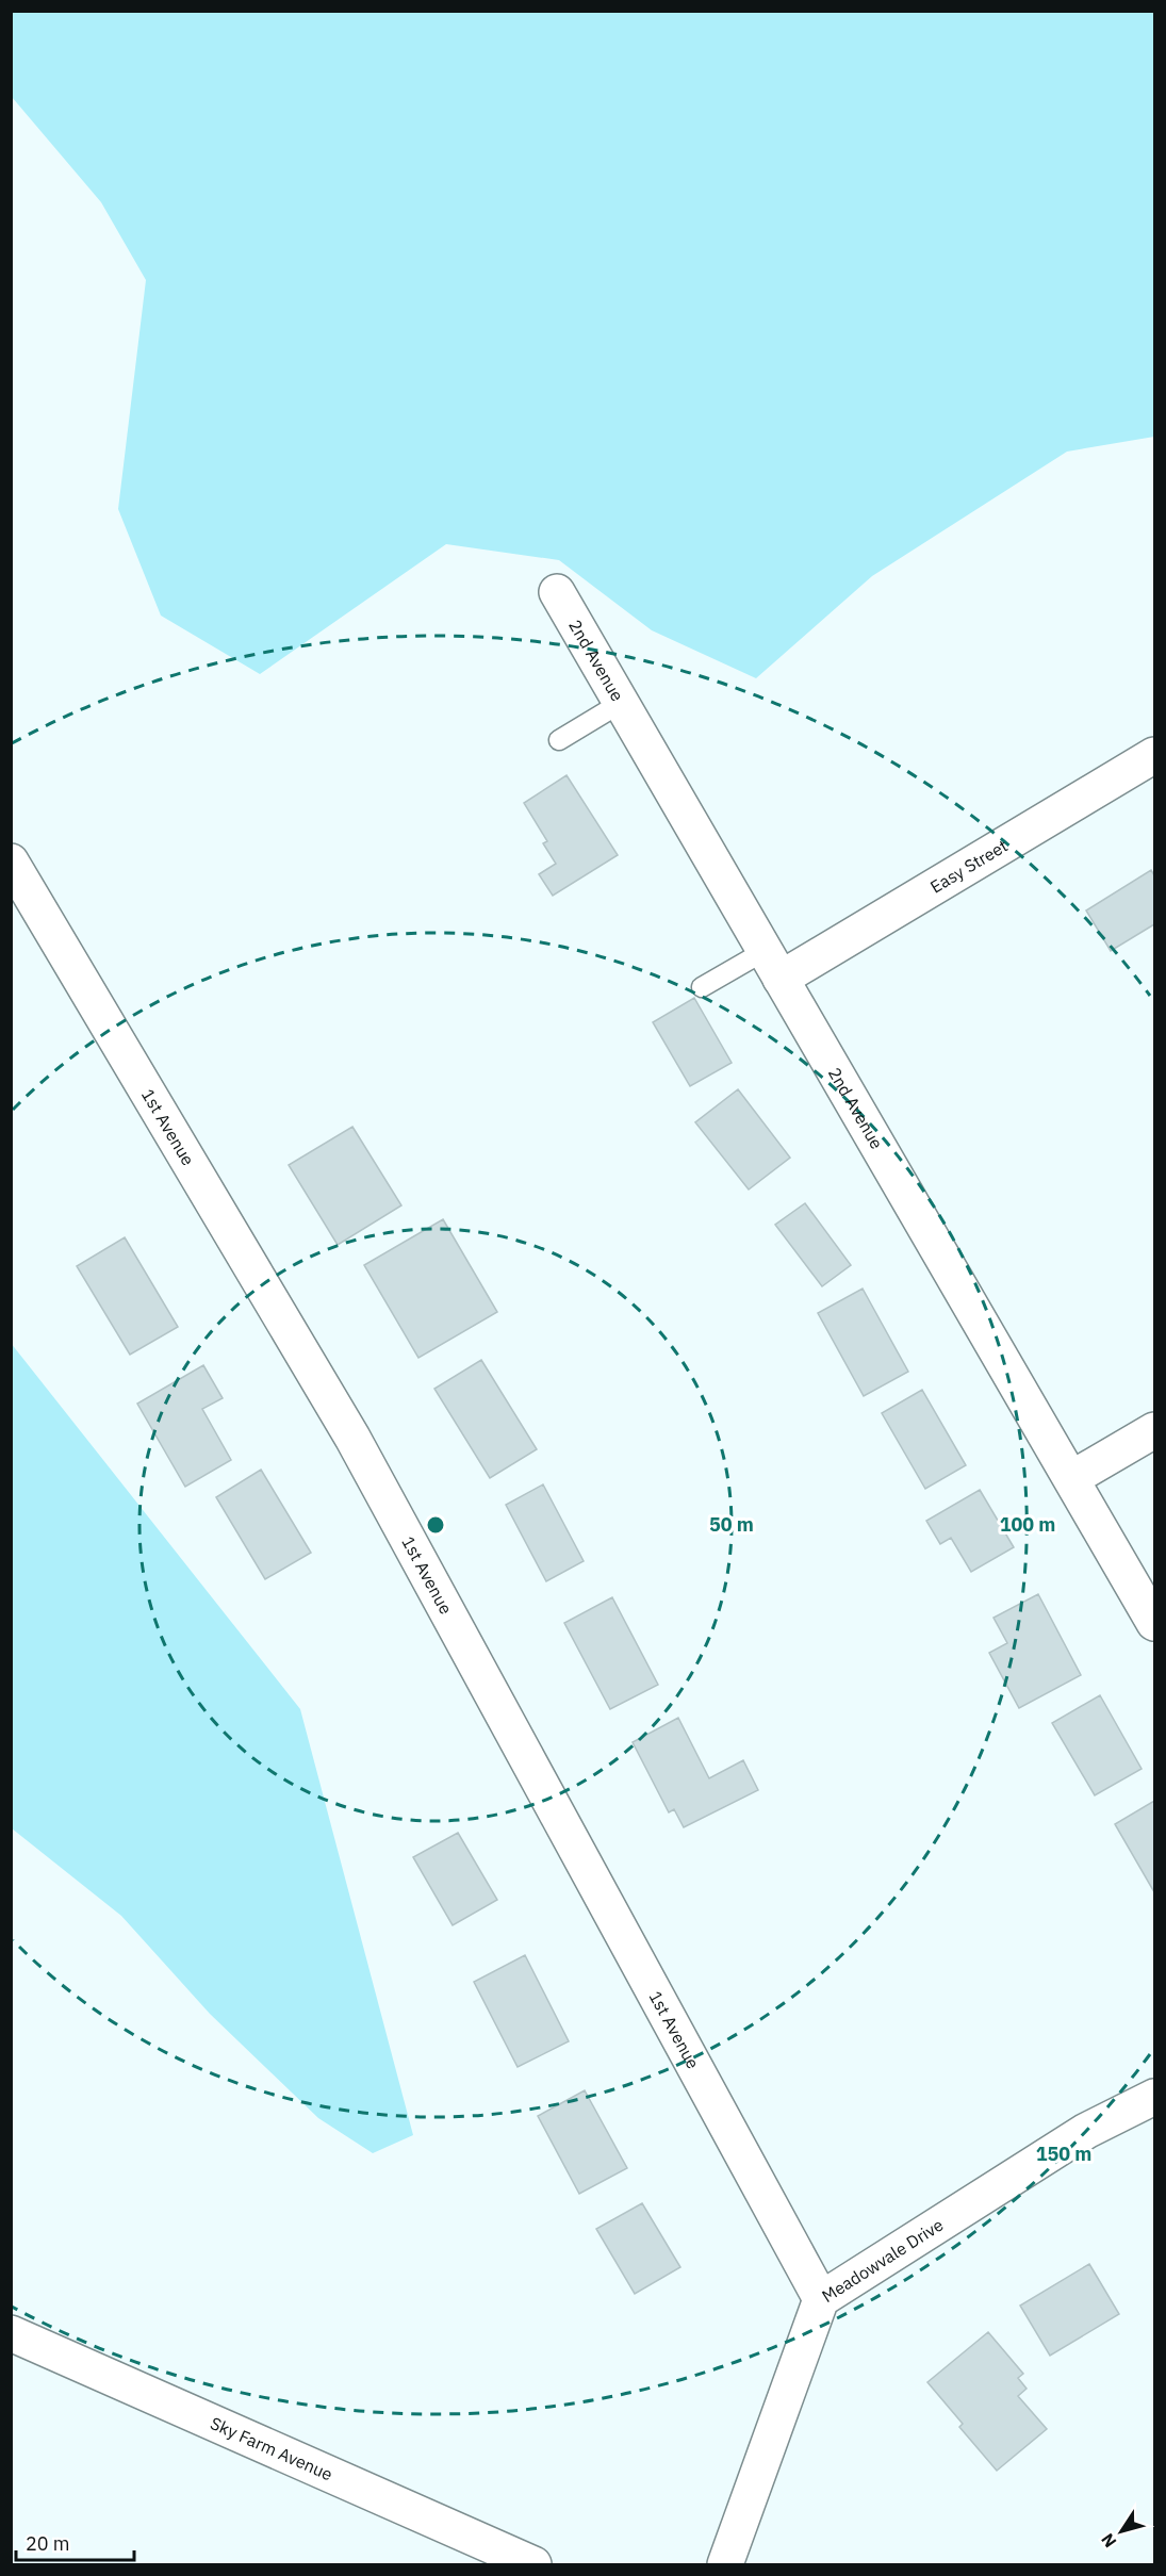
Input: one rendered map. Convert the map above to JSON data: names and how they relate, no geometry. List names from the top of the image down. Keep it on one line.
{"streets":{"street":["2nd Avenue","Easy Street","1st Avenue","Meadowvale Drive","Sky Farm Avenue"]},"crossings":[["2nd Avenue","Easy Street"],["1st Avenue","Meadowvale Drive"]],"scale_bar":"20 m","north":"bottom left","rings":["50 m","100 m","150 m"]}
